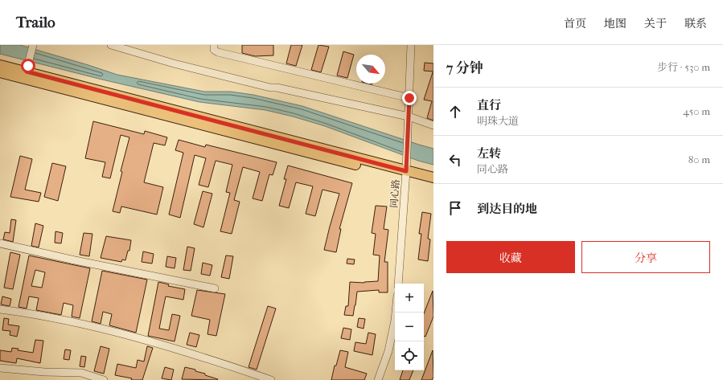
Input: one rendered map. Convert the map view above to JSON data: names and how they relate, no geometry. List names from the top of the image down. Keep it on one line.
{"streets":{"street":["同心路"]},"north":"bottom right","page":{"header":"Trailo","nav":["首页","地图","关于","联系"],"heading":["7 分钟","步行 · 530 m"],"list":[["直行","明珠大道","450 m"],["左转","同心路","80 m"],"到达目的地"],"buttons":["收藏","分享"],"map_buttons":["+","−"]}}
